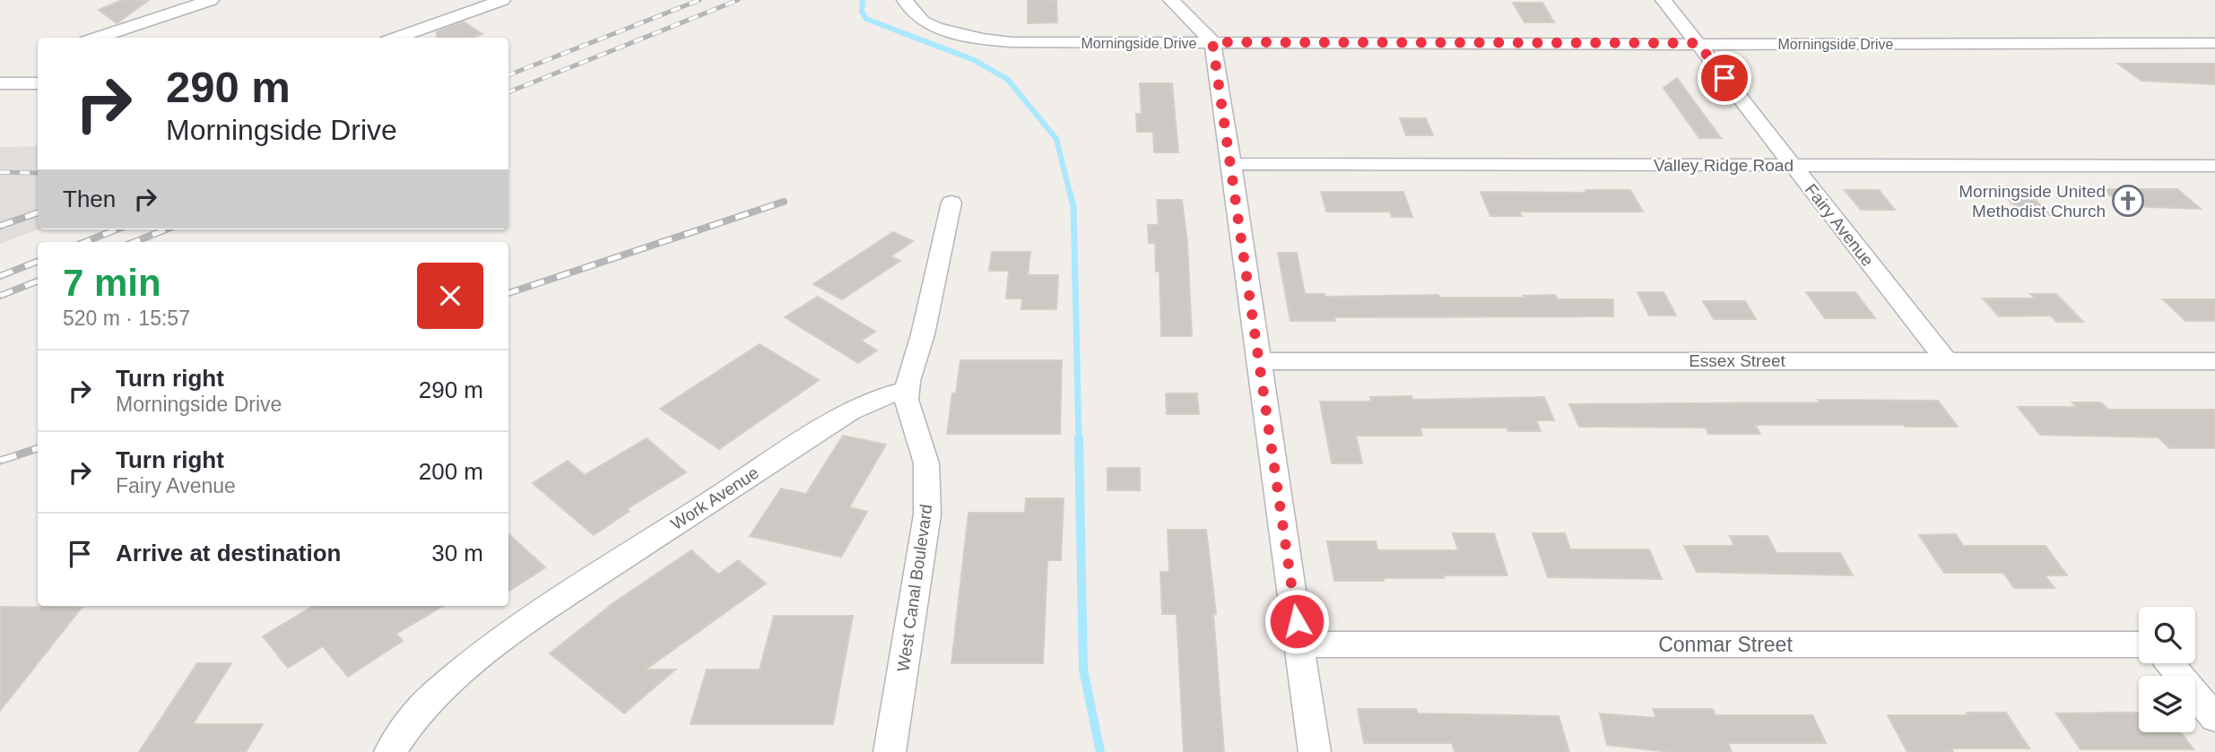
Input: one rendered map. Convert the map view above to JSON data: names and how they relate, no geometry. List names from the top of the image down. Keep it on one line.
{"streets":{"street":["Morningside Drive","Valley Ridge Road","Fairy Avenue","Essex Street","Work Avenue","West Canal Boulevard","Conmar Street"]},"crossings":[["Morningside Drive","Fairy Avenue"],["Valley Ridge Road","Fairy Avenue"],["Fairy Avenue","Essex Street"],["Work Avenue","West Canal Boulevard"]],"places":{"church":["Morningside United Methodist Church"]},"page":{"turn":["290 m","Morningside Drive"],"then":"Then","heading":["7 min","520 m · 15:57"],"list":[{"name":"Turn right","note":"Morningside Drive","value":"290 m"},{"name":"Turn right","note":"Fairy Avenue","value":"200 m"},{"name":"Arrive at destination","value":"30 m"}]}}
